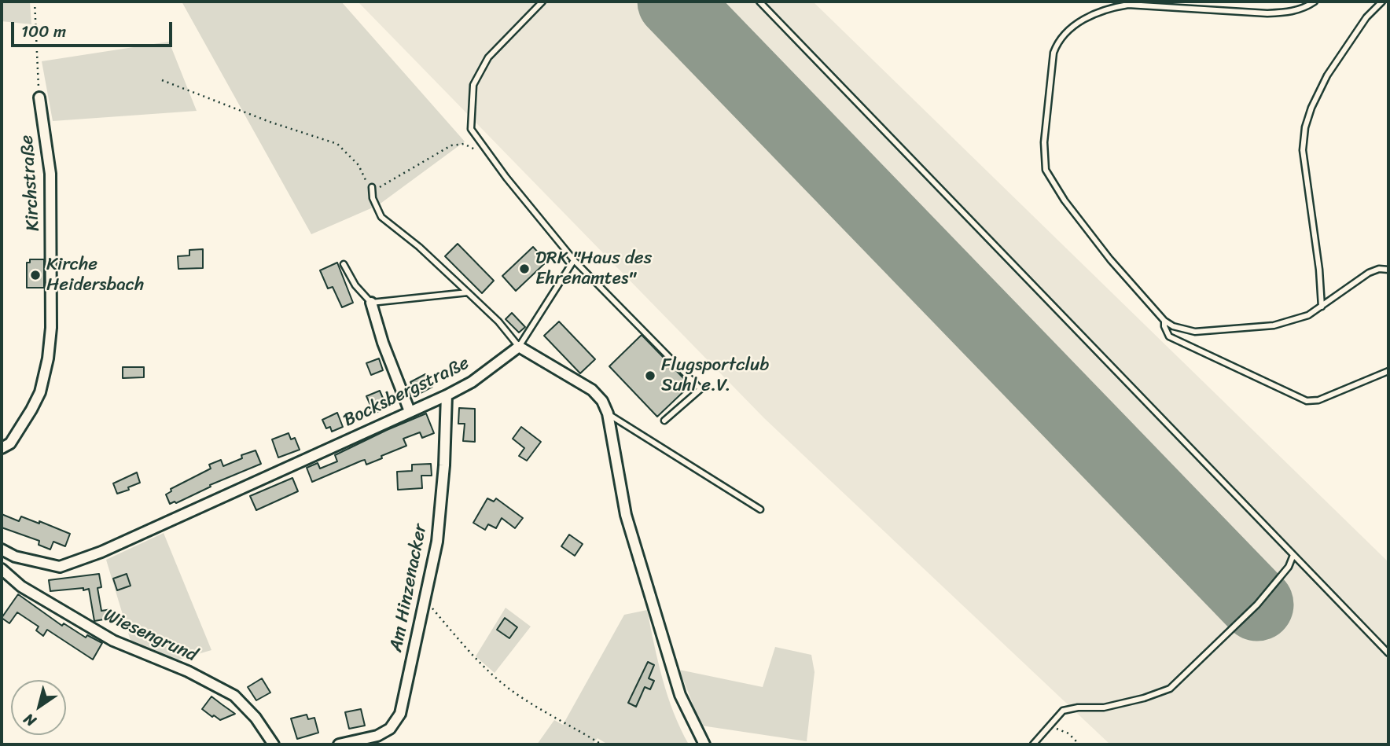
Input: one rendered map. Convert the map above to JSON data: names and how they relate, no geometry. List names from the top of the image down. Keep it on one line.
{"streets":{"street":["Kirchstraße","Bocksbergstraße","Am Hinzenacker","Wiesengrund"]},"crossings":[["Bocksbergstraße","Am Hinzenacker"]],"places":["DRK \"Haus des Ehrenamtes\"","Kirche Heidersbach","Flugsportclub Suhl e.V."],"scale_bar":"100 m","north":"bottom left"}
